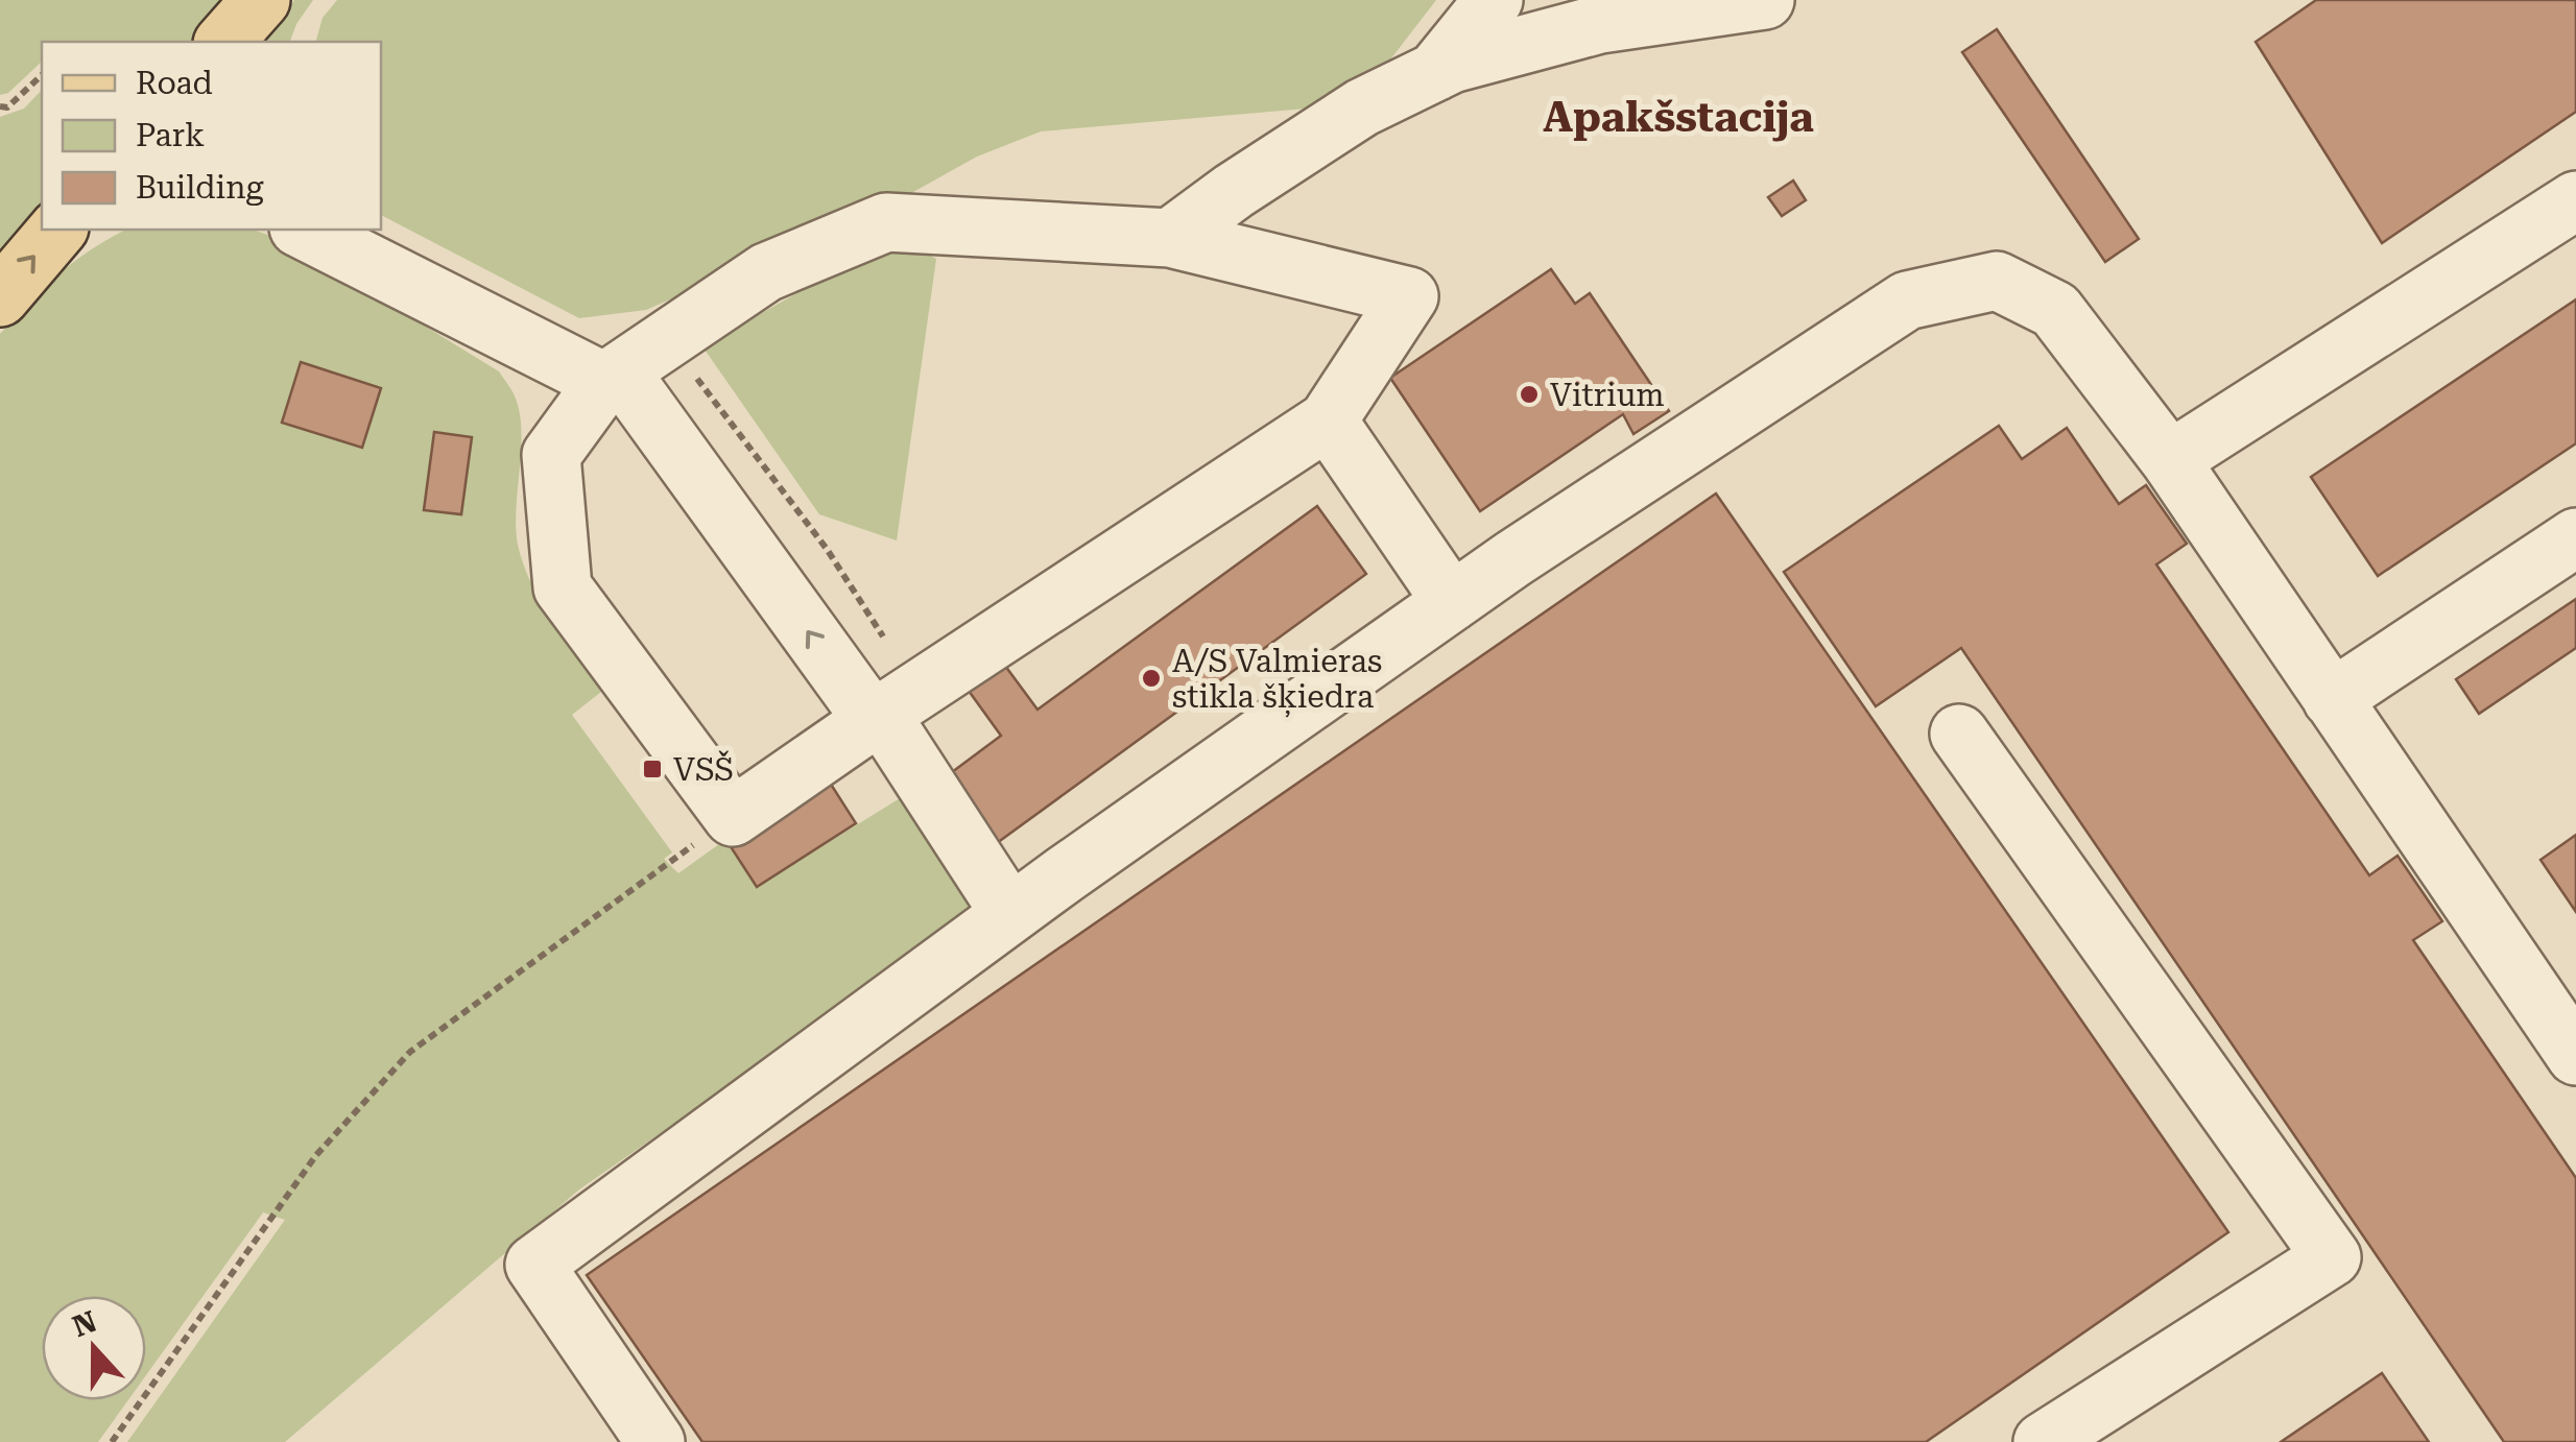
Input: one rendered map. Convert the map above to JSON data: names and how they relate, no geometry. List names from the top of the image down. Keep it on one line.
{"districts":["Apakšstacija"],"places":{"other":["Vitrium","A/S Valmieras stikla šķiedra"],"transit":["VSŠ"]},"legend":["Road","Park","Building"],"north":"top"}
